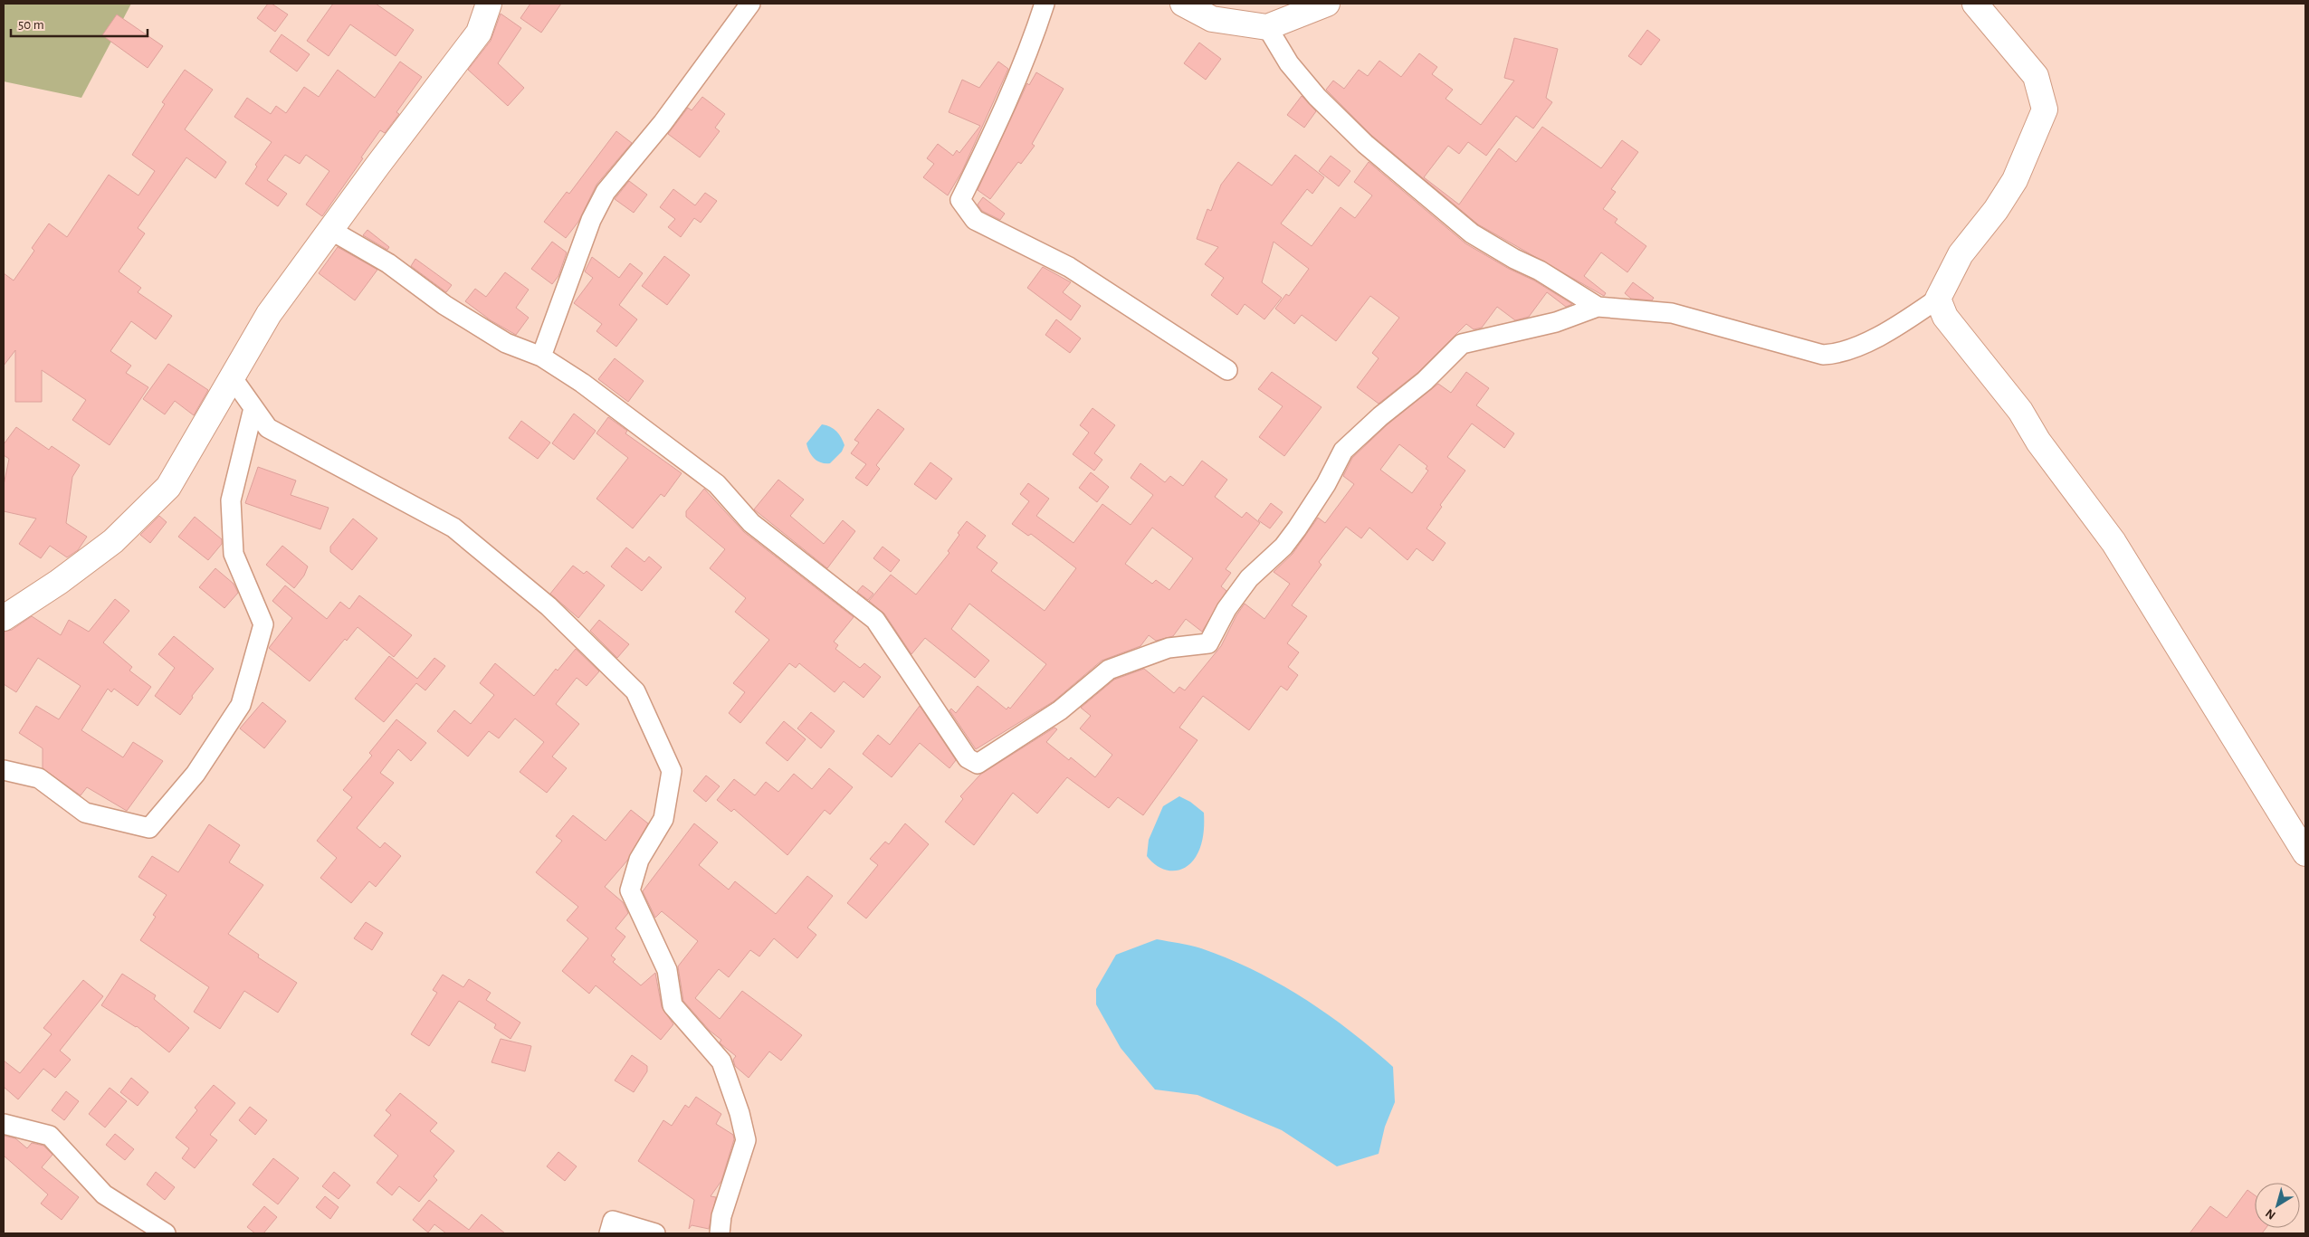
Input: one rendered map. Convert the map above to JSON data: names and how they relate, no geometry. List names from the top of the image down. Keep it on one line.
{"scale_bar":"50 m","north":"bottom left"}
